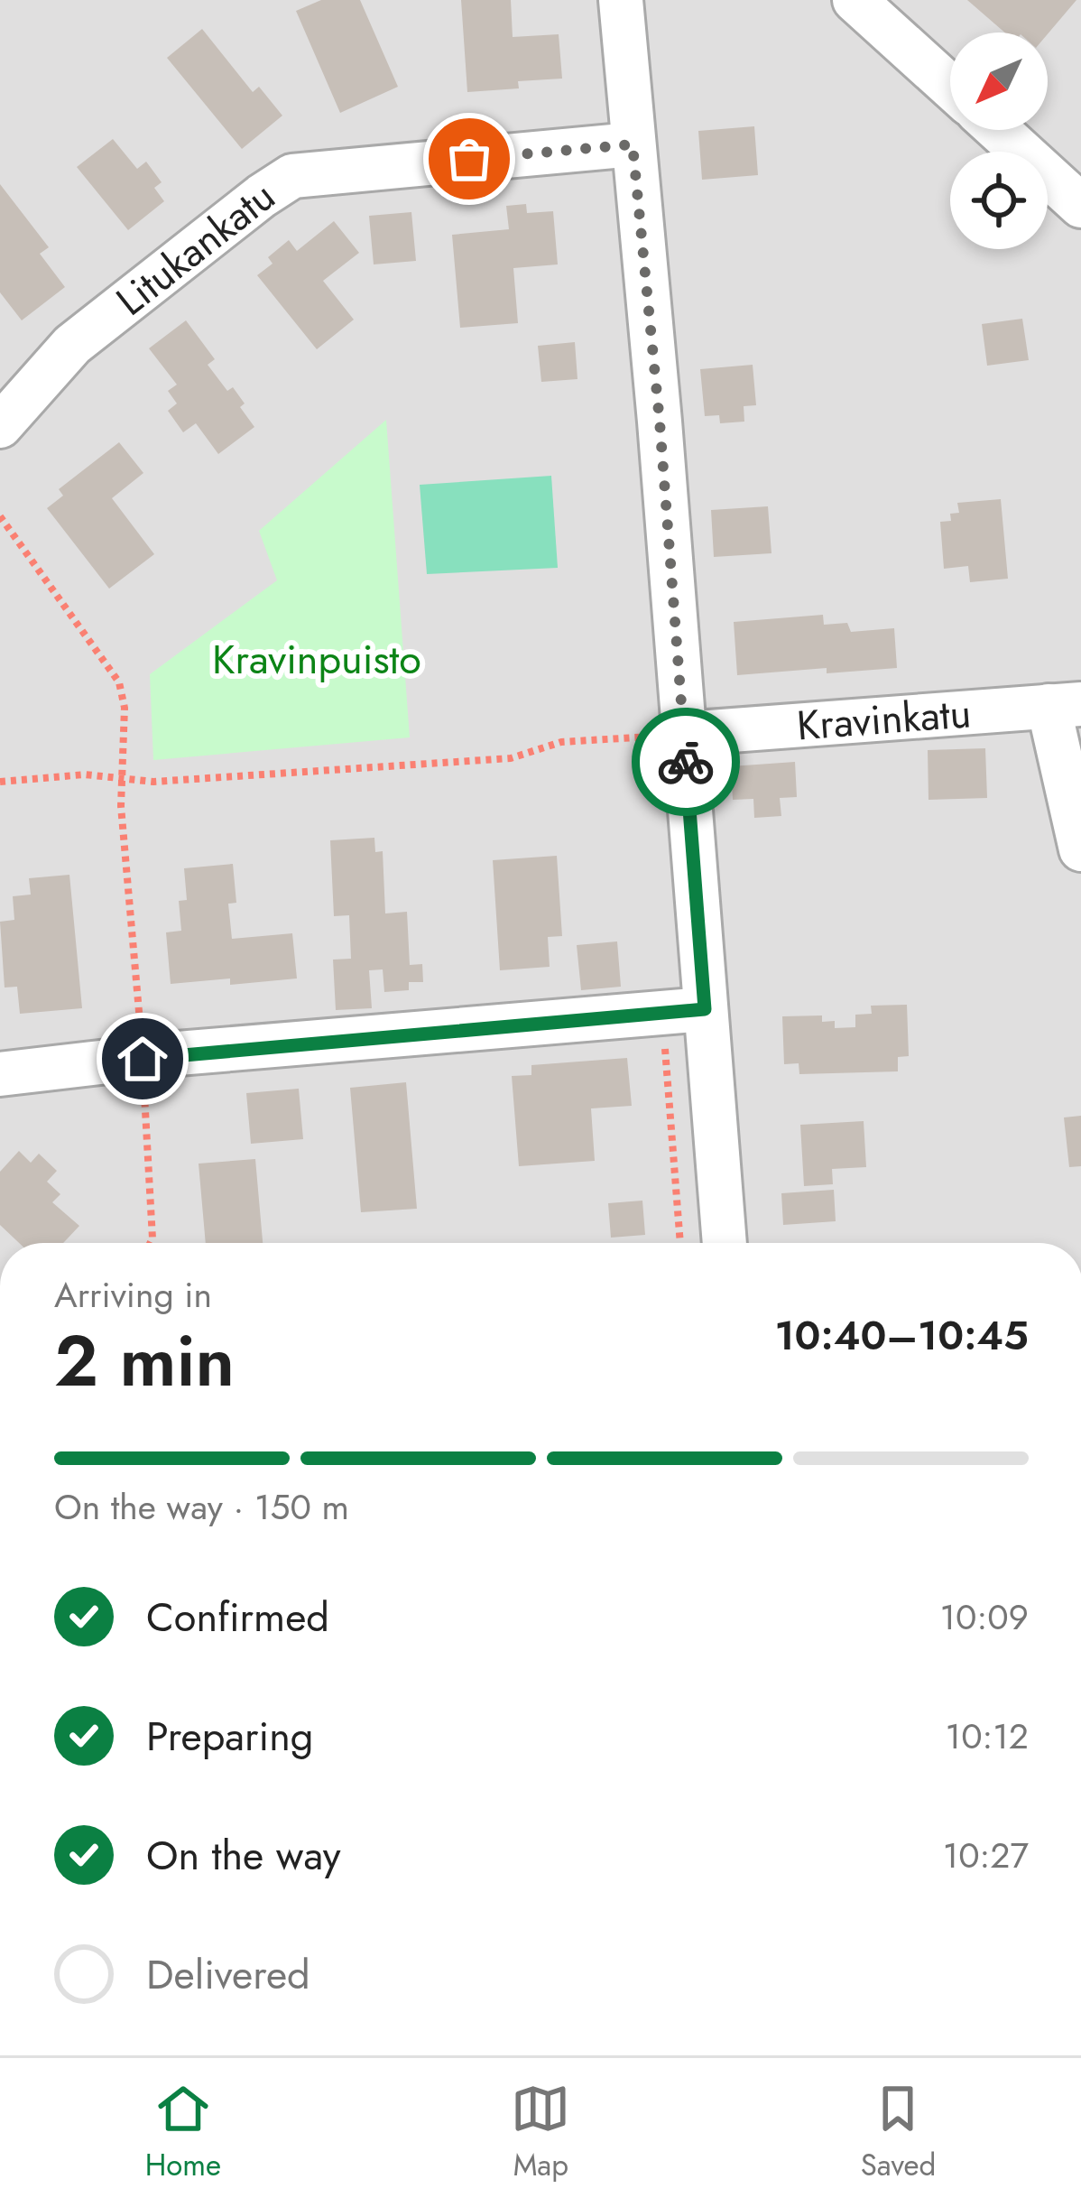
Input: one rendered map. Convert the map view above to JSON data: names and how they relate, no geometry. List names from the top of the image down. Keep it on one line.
{"streets":{"street":["Litukankatu","Kravinkatu"]},"parks":["Kravinpuisto"],"north":"bottom left","page":{"heading":["2 min","Arriving in","10:40–10:45"],"bar":"On the way · 150 m","list":[["Confirmed","10:09"],["Preparing","10:12"],["On the way","10:27"],"Delivered"],"tabs":["Home","Map","Saved"]}}
